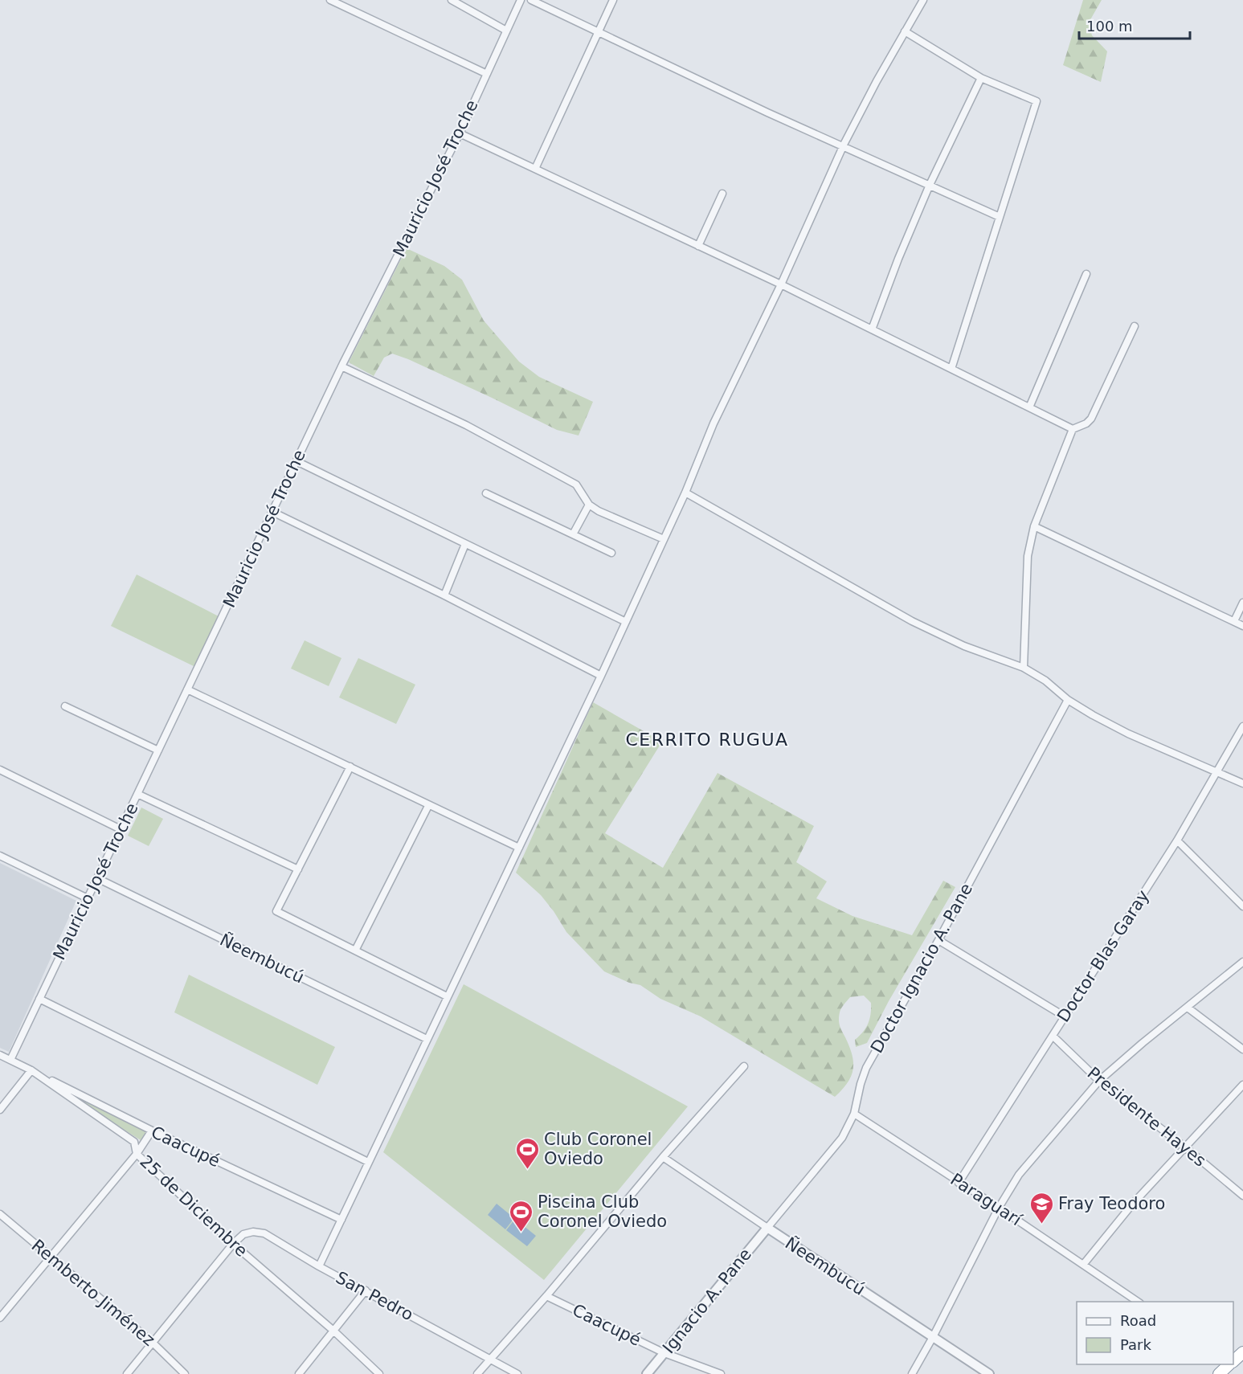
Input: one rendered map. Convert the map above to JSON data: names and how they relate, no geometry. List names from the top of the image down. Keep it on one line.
{"streets":{"street":["Mauricio José Troche","Doctor Blas Garay","Ñeembucú","Doctor Ignacio A. Pane","Presidente Hayes","Caacupé","Paraguarí","25 de Diciembre","Remberto Jiménez","San Pedro","Ignacio A. Pane"]},"crossings":[["Mauricio José Troche","Ñeembucú"],["Mauricio José Troche","25 de Diciembre"],["Doctor Blas Garay","Presidente Hayes"],["Doctor Blas Garay","Paraguarí"],["Ñeembucú","Doctor Ignacio A. Pane"],["Ñeembucú","Ignacio A. Pane"],["Doctor Ignacio A. Pane","Paraguarí"],["Doctor Ignacio A. Pane","Ignacio A. Pane"],["Caacupé","25 de Diciembre"],["Caacupé","Ignacio A. Pane"],["25 de Diciembre","San Pedro"],["Remberto Jiménez","San Pedro"]],"districts":["CERRITO RUGUA"],"places":{"sports":["Club Coronel Oviedo","Piscina Club Coronel Oviedo"],"school or university":["Fray Teodoro"]},"legend":["Road","Park"],"scale_bar":"100 m"}
